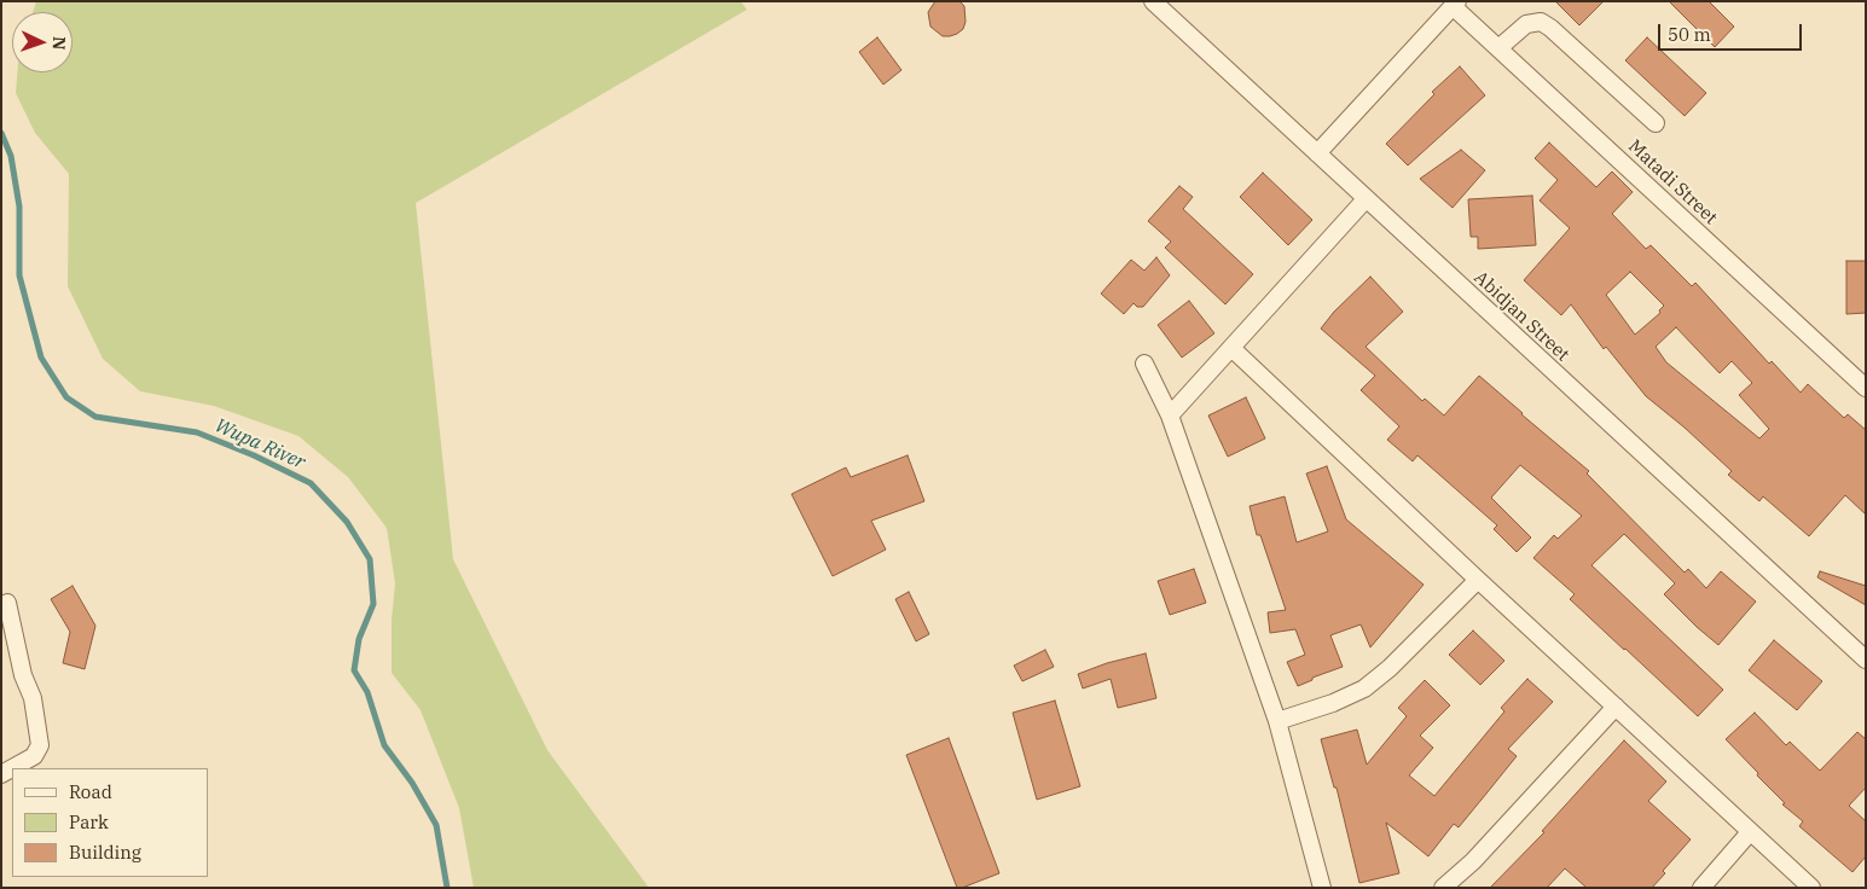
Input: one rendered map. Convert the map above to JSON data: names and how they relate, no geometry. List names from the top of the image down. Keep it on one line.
{"streets":{"street":["Matadi Street","Abidjan Street"]},"water":["Wupa River"],"legend":["Road","Park","Building"],"scale_bar":"50 m","north":"right"}
